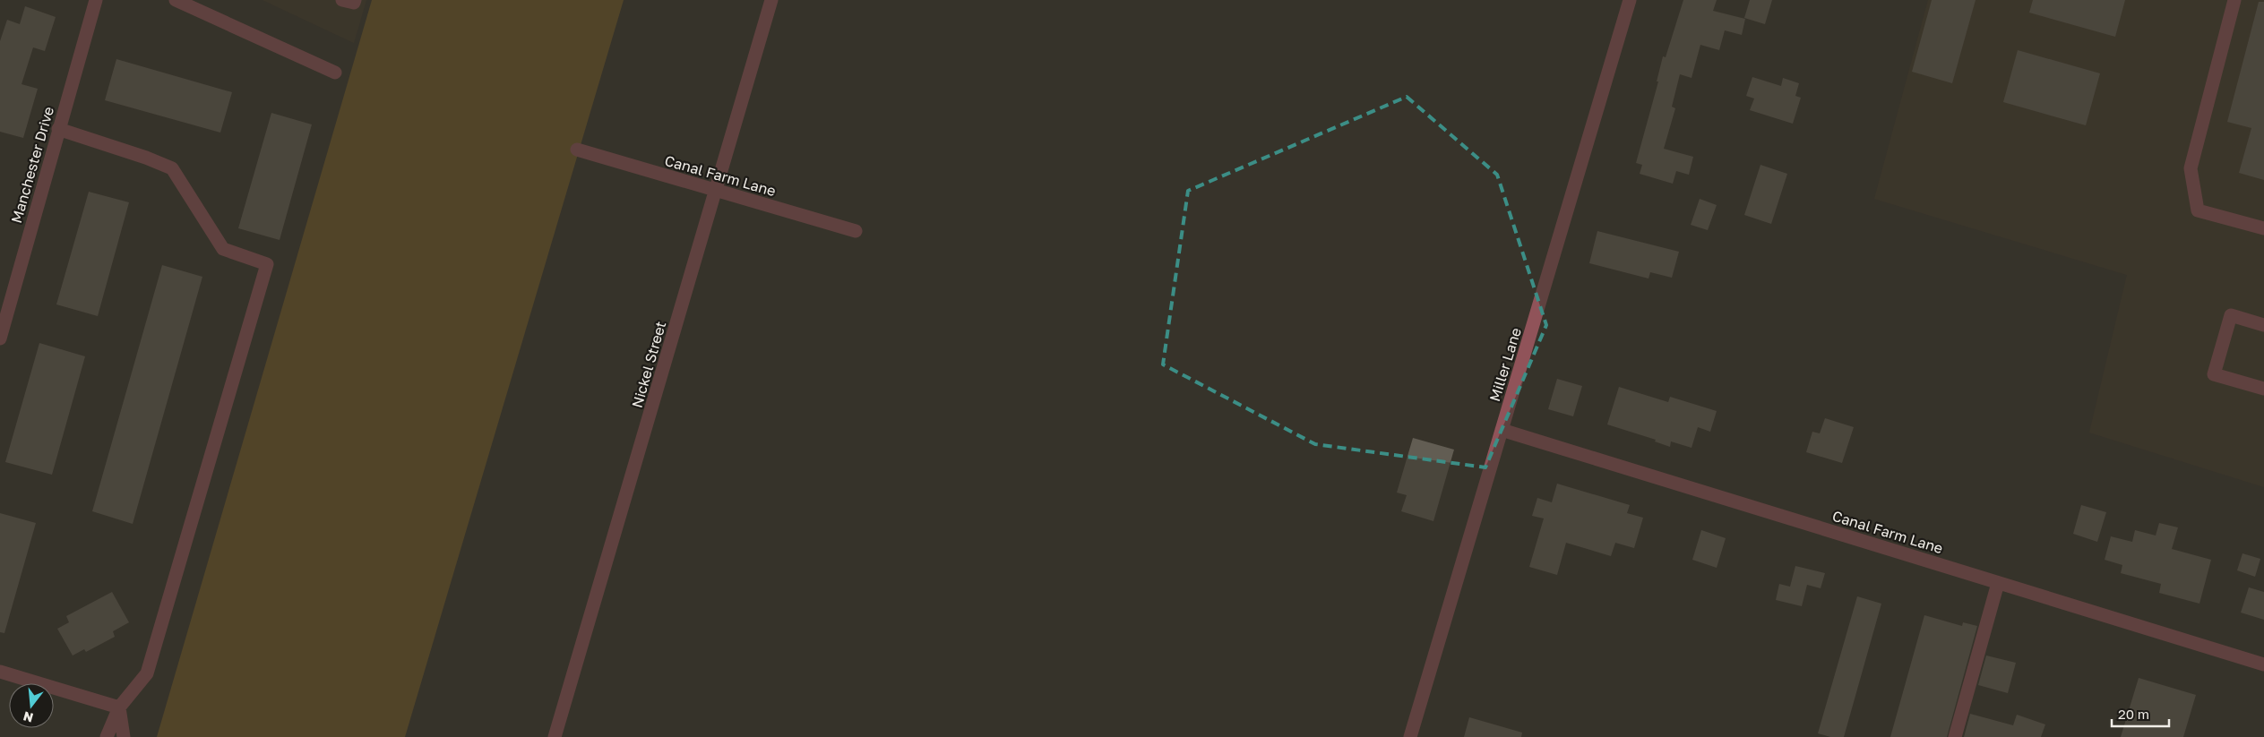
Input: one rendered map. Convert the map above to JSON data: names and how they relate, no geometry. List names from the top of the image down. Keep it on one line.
{"streets":{"street":["Manchester Drive","Canal Farm Lane","Nickel Street","Miller Lane"]},"crossings":[["Canal Farm Lane","Nickel Street"],["Canal Farm Lane","Miller Lane"]],"scale_bar":"20 m","north":"bottom"}
